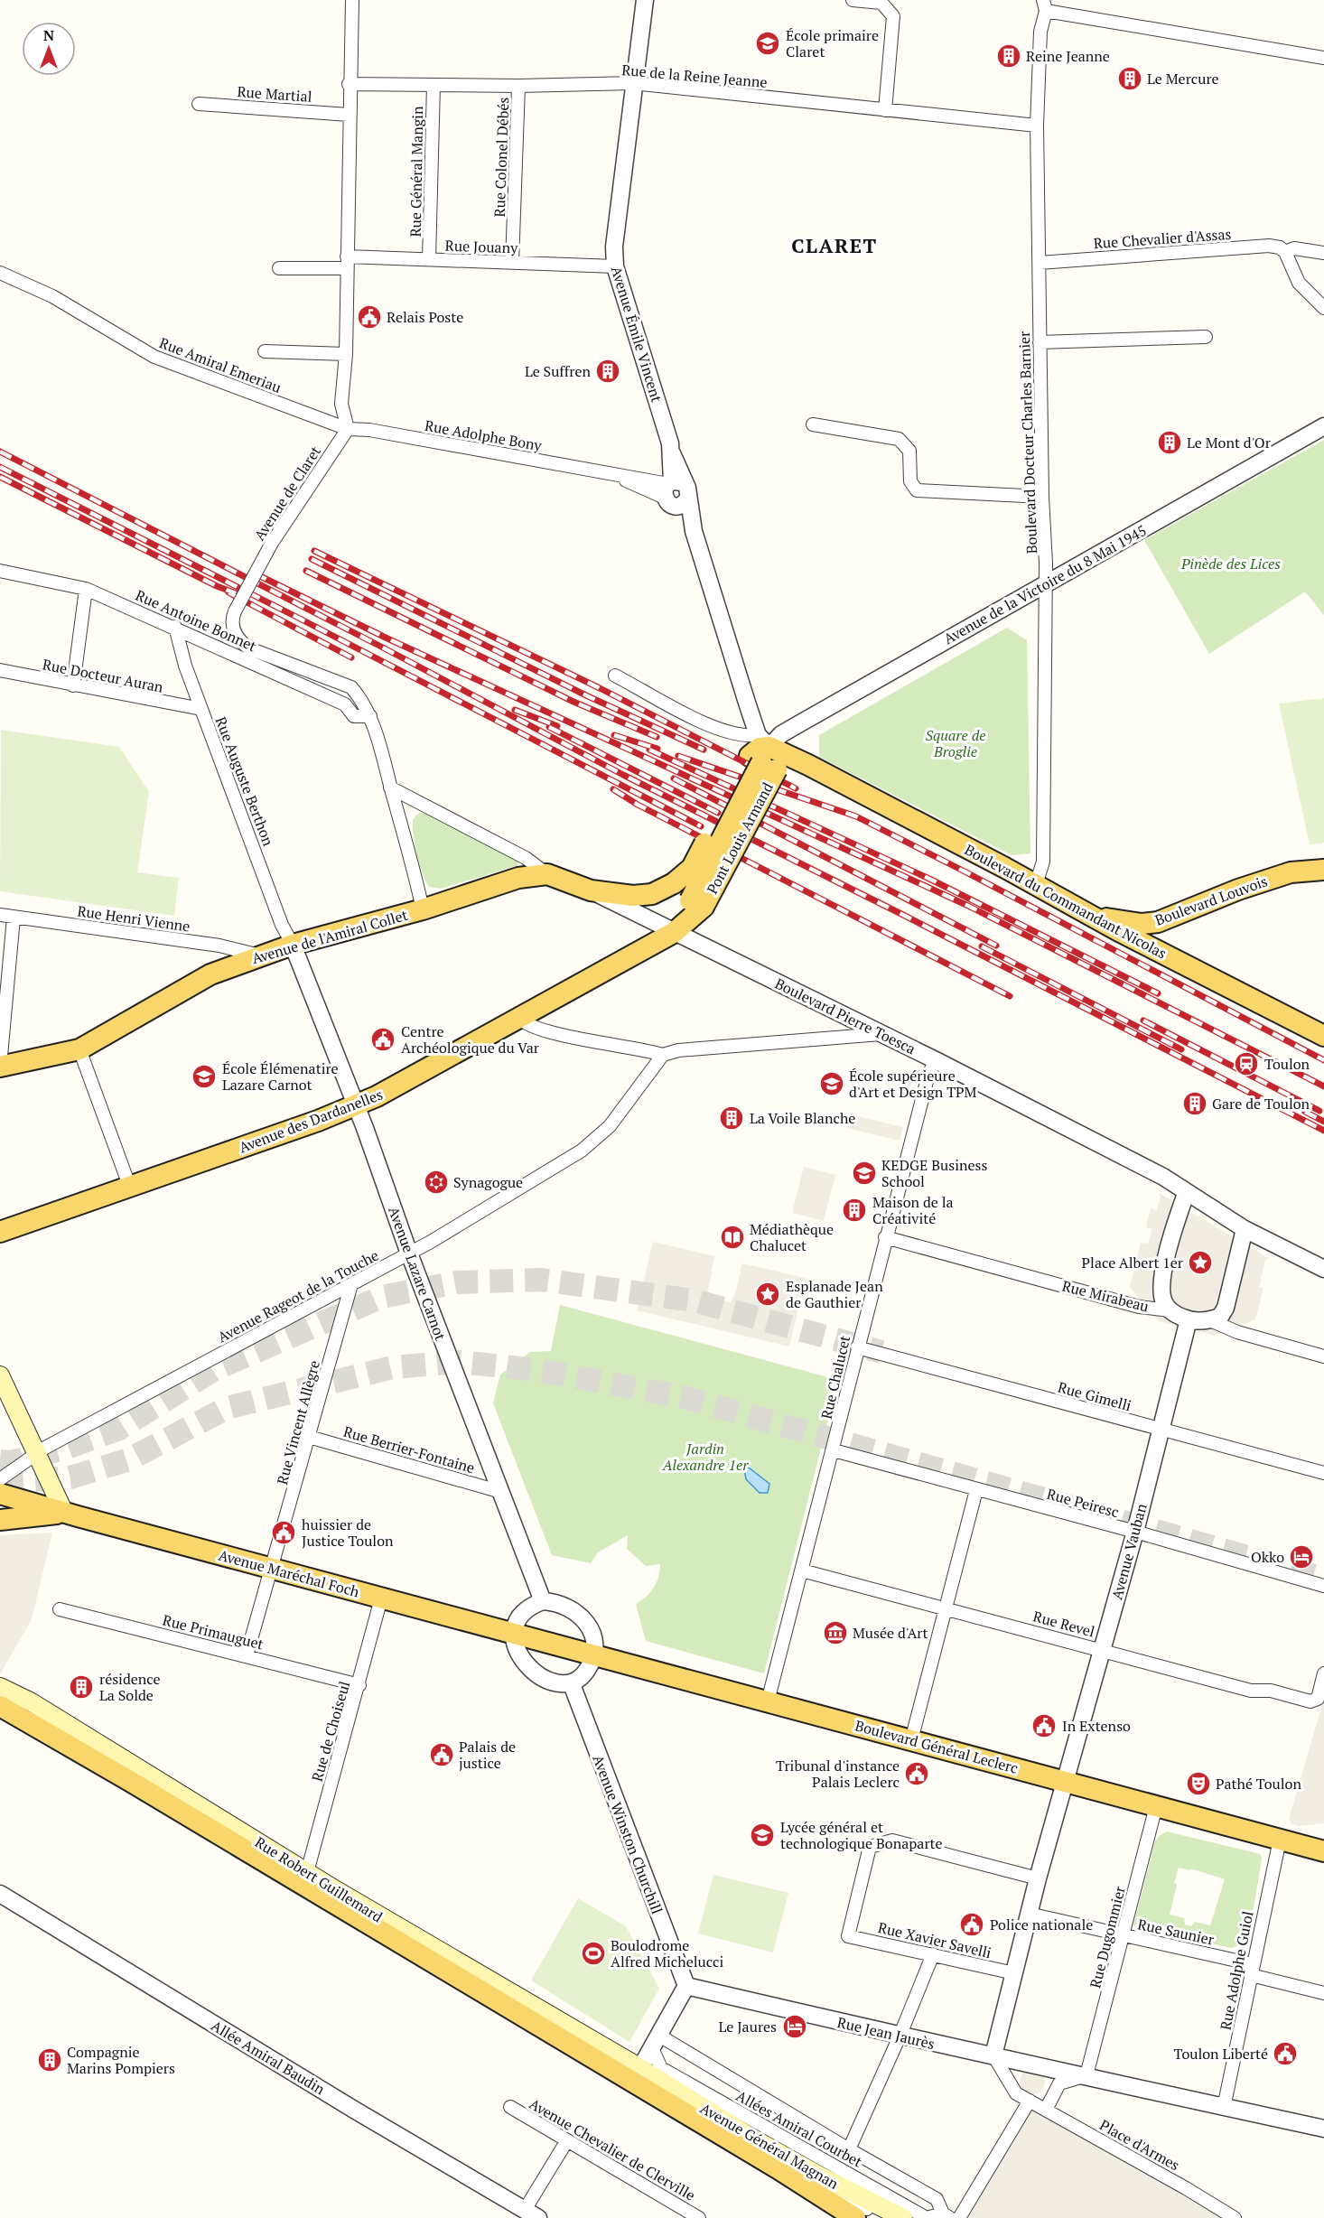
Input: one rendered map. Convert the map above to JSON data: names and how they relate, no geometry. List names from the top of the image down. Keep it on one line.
{"streets":{"main road":["Pont Louis Armand","Boulevard Louvois","Boulevard du Commandant Nicolas","Avenue de l'Amiral Collet","Avenue des Dardanelles","Avenue Maréchal Foch","Boulevard Général Leclerc","Rue Robert Guillemard","Avenue Général Magnan"],"street":["Rue de la Reine Jeanne","Rue Martial","Rue Colonel Débés","Rue Général Mangin","Rue Chevalier d'Assas","Rue Jouany","Avenue Émile Vincent","Rue Amiral Emeriau","Rue Adolphe Bony","Boulevard Docteur Charles Barnier","Avenue de Claret","Avenue de la Victoire du 8 Mai 1945","Rue Antoine Bonnet","Rue Docteur Auran","Rue Auguste Berthon","Rue Henri Vienne","Boulevard Pierre Toesca","Avenue Lazare Carnot","Avenue Rageot de la Touche","Rue Mirabeau","Rue Chalucet","Rue Gimelli","Rue Vincent Allègre","Rue Berrier-Fontaine","Rue Peiresc","Avenue Vauban","Rue Revel","Rue Primauguet","Rue de Choiseul","Avenue Winston Churchill","Rue Saunier","Rue Dugommier","Rue Xavier Savelli","Rue Adolphe Guiol","Rue Jean Jaurès","Allée Amiral Baudin","Allées Amiral Courbet","Place d'Armes","Avenue Chevalier de Clerville"]},"crossings":[["Rue de la Reine Jeanne","Rue Colonel Débés"],["Rue de la Reine Jeanne","Rue Général Mangin"],["Rue de la Reine Jeanne","Avenue Émile Vincent"],["Rue de la Reine Jeanne","Boulevard Docteur Charles Barnier"],["Rue Colonel Débés","Rue Jouany"],["Rue Général Mangin","Rue Jouany"],["Rue Chevalier d'Assas","Boulevard Docteur Charles Barnier"],["Rue Jouany","Avenue Émile Vincent"],["Avenue Émile Vincent","Rue Adolphe Bony"],["Avenue Émile Vincent","Avenue de la Victoire du 8 Mai 1945"],["Avenue Émile Vincent","Pont Louis Armand"],["Avenue Émile Vincent","Boulevard du Commandant Nicolas"],["Rue Amiral Emeriau","Rue Adolphe Bony"],["Rue Amiral Emeriau","Avenue de Claret"],["Rue Adolphe Bony","Avenue de Claret"],["Boulevard Docteur Charles Barnier","Avenue de la Victoire du 8 Mai 1945"],["Boulevard Docteur Charles Barnier","Boulevard du Commandant Nicolas"],["Avenue de Claret","Rue Antoine Bonnet"],["Avenue de Claret","Avenue de l'Amiral Collet"],["Avenue de la Victoire du 8 Mai 1945","Pont Louis Armand"],["Avenue de la Victoire du 8 Mai 1945","Boulevard du Commandant Nicolas"],["Rue Antoine Bonnet","Rue Auguste Berthon"],["Rue Docteur Auran","Rue Auguste Berthon"],["Rue Auguste Berthon","Avenue de l'Amiral Collet"],["Rue Auguste Berthon","Avenue Lazare Carnot"],["Pont Louis Armand","Boulevard du Commandant Nicolas"],["Pont Louis Armand","Boulevard Pierre Toesca"],["Pont Louis Armand","Avenue des Dardanelles"],["Boulevard Louvois","Boulevard du Commandant Nicolas"],["Rue Henri Vienne","Avenue de l'Amiral Collet"],["Avenue de l'Amiral Collet","Avenue Lazare Carnot"],["Boulevard Pierre Toesca","Avenue des Dardanelles"],["Boulevard Pierre Toesca","Rue Chalucet"],["Avenue des Dardanelles","Avenue Lazare Carnot"],["Avenue Lazare Carnot","Avenue Rageot de la Touche"],["Avenue Lazare Carnot","Rue Berrier-Fontaine"],["Avenue Rageot de la Touche","Rue Vincent Allègre"],["Rue Mirabeau","Rue Chalucet"],["Rue Mirabeau","Avenue Vauban"],["Rue Chalucet","Rue Gimelli"],["Rue Chalucet","Rue Peiresc"],["Rue Chalucet","Rue Revel"],["Rue Chalucet","Boulevard Général Leclerc"],["Rue Gimelli","Avenue Vauban"],["Rue Vincent Allègre","Rue Berrier-Fontaine"],["Rue Vincent Allègre","Avenue Maréchal Foch"],["Rue Vincent Allègre","Rue Primauguet"],["Rue Peiresc","Avenue Vauban"],["Avenue Vauban","Rue Revel"],["Avenue Vauban","Boulevard Général Leclerc"],["Avenue Vauban","Rue Saunier"],["Avenue Vauban","Rue Xavier Savelli"],["Avenue Vauban","Rue Jean Jaurès"],["Avenue Vauban","Place d'Armes"],["Avenue Maréchal Foch","Rue de Choiseul"],["Avenue Maréchal Foch","Boulevard Général Leclerc"],["Rue Primauguet","Rue de Choiseul"],["Rue de Choiseul","Rue Robert Guillemard"],["Boulevard Général Leclerc","Rue Dugommier"],["Boulevard Général Leclerc","Rue Adolphe Guiol"],["Avenue Winston Churchill","Rue Jean Jaurès"],["Rue Robert Guillemard","Avenue Général Magnan"],["Rue Saunier","Rue Dugommier"],["Rue Saunier","Rue Adolphe Guiol"],["Rue Dugommier","Rue Jean Jaurès"],["Rue Adolphe Guiol","Rue Jean Jaurès"],["Rue Jean Jaurès","Place d'Armes"]],"districts":["CLARET"],"parks":["Pinède des Lices","Square de Broglie","Jardin Alexandre 1er"],"places":{"school or university":["École primaire Claret","École Élémenatire Lazare Carnot","École supérieure d'Art et Design TPM","KEDGE Business School","Lycée général et technologique Bonaparte"],"building":["Reine Jeanne","Le Mercure","Le Suffren","Le Mont d'Or","Gare de Toulon","La Voile Blanche","Maison de la Créativité","résidence La Solde","Compagnie Marins Pompiers"],"public building":["Relais Poste","Centre Archéologique du Var","huissier de Justice Toulon","In Extenso","Palais de justice","Tribunal d'instance Palais Leclerc","Police nationale","Toulon Liberté"],"station":["Toulon"],"synagogue":["Synagogue"],"library":["Médiathèque Chalucet"],"place":["Place Albert 1er","Esplanade Jean de Gauthier"],"hotel":["Okko","Le Jaures"],"museum":["Musée d'Art"],"theatre":["Pathé Toulon"],"sports":["Boulodrome Alfred Michelucci"]},"north":"top"}
